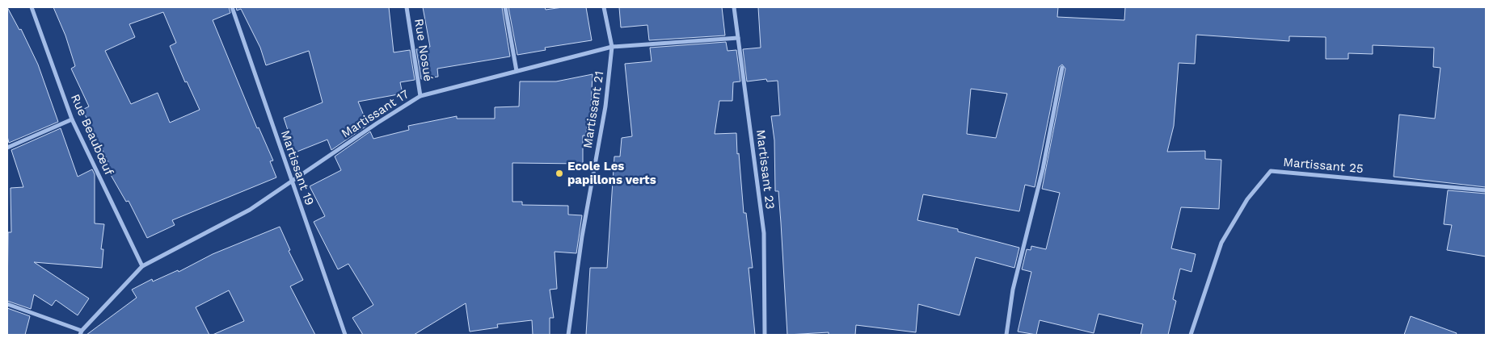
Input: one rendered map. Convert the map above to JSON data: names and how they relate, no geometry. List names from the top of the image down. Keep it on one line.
{"streets":{"street":["Rue Nosué","Martissant 21","Martissant 17","Rue Beaubœuf","Martissant 25","Martissant 19","Martissant 23"]},"crossings":[["Rue Nosué","Martissant 17"],["Martissant 21","Martissant 17"],["Martissant 17","Rue Beaubœuf"],["Martissant 17","Martissant 19"],["Martissant 17","Martissant 23"]],"places":["Ecole Les papillons verts"]}
